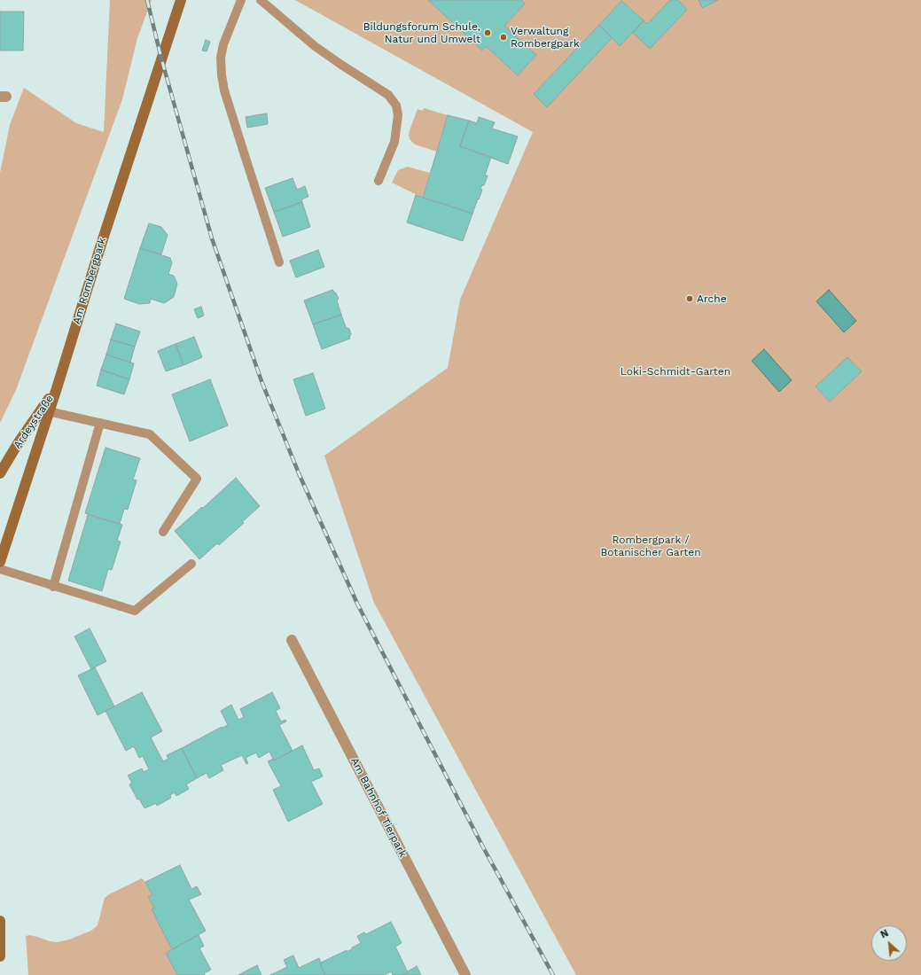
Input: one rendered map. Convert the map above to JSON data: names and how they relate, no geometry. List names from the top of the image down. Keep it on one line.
{"streets":{"main road":["Am Rombergpark","Ardeystraße"],"street":["Am Bahnhof Tierpark"]},"crossings":[["Am Rombergpark","Ardeystraße"]],"parks":["Loki-Schmidt-Garten","Rombergpark / Botanischer Garten"],"places":["Bildungsforum Schule, Natur und Umwelt","Verwaltung Rombergpark","Arche"],"north":"top left"}
